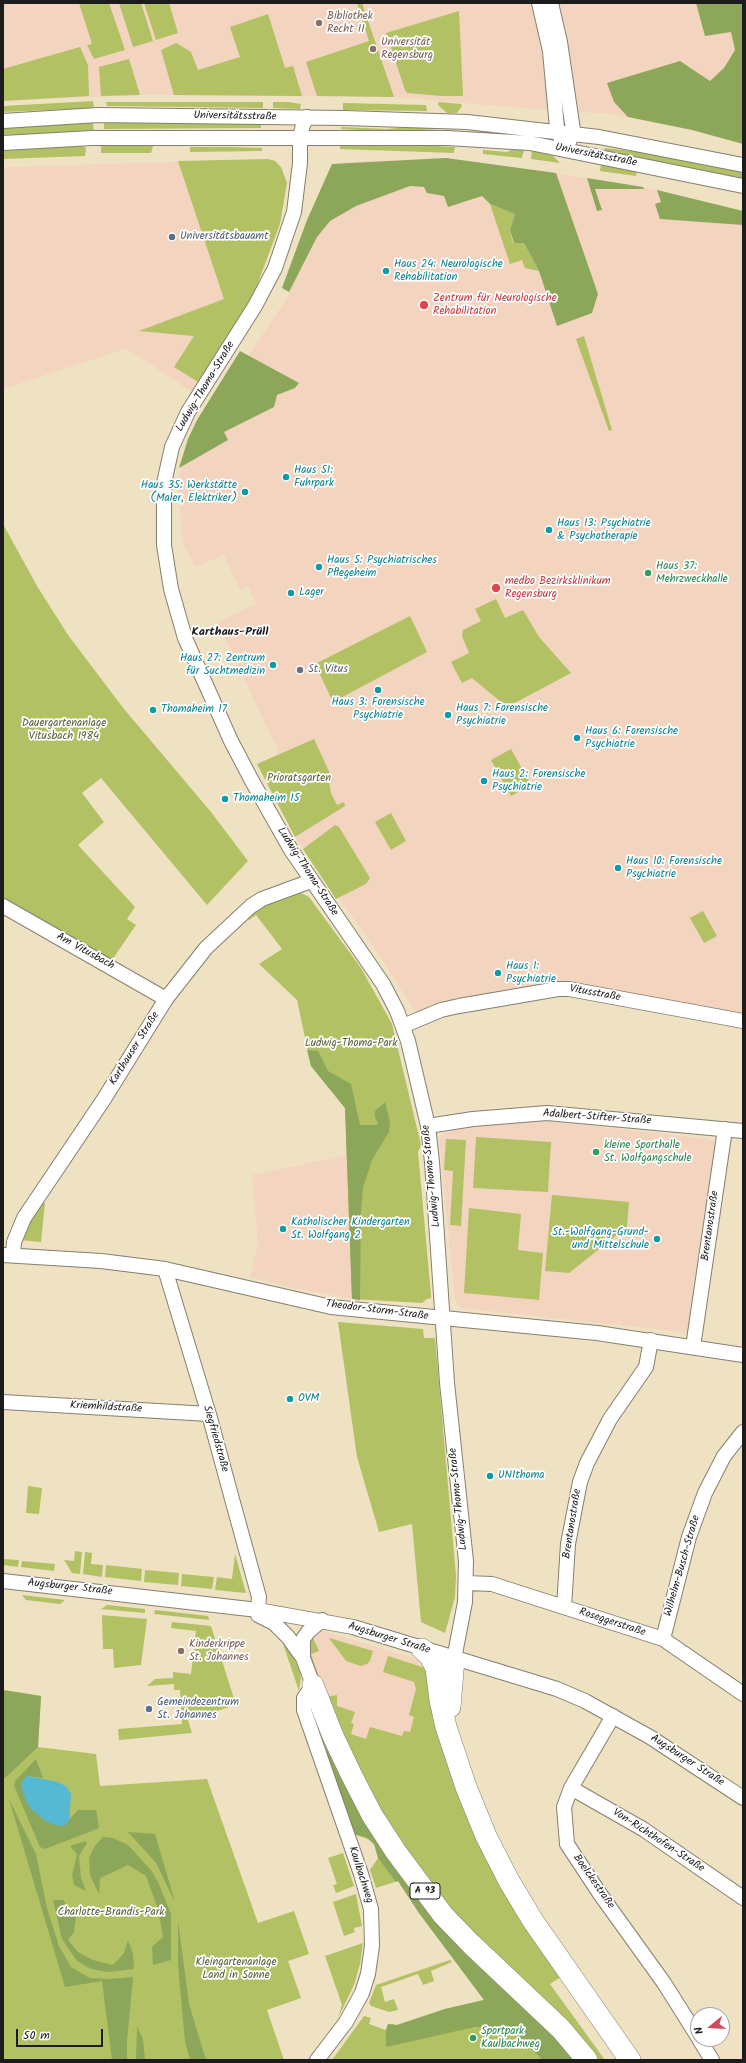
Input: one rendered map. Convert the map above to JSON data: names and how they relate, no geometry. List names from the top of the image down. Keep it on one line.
{"streets":{"highway":["A 93"],"street":["Universitätsstraße","Ludwig-Thoma-Straße","Am Vitusbach","Vitusstraße","Karthauser Straße","Adalbert-Stifter-Straße","Brentanostraße","Theodor-Storm-Straße","Kriemhildstraße","Siegfriedstraße","Wilhelm-Busch-Straße","Augsburger Straße","Roseggerstraße","Von-Richthofen-Straße","Kaulbachweg","Boelckestraße"]},"crossings":[["Universitätsstraße","Ludwig-Thoma-Straße"],["Ludwig-Thoma-Straße","Vitusstraße"],["Ludwig-Thoma-Straße","Karthauser Straße"],["Ludwig-Thoma-Straße","Adalbert-Stifter-Straße"],["Ludwig-Thoma-Straße","Theodor-Storm-Straße"],["Ludwig-Thoma-Straße","Augsburger Straße"],["Ludwig-Thoma-Straße","Roseggerstraße"],["Am Vitusbach","Karthauser Straße"],["Karthauser Straße","Theodor-Storm-Straße"],["Adalbert-Stifter-Straße","Brentanostraße"],["Brentanostraße","Theodor-Storm-Straße"],["Brentanostraße","Roseggerstraße"],["Theodor-Storm-Straße","Siegfriedstraße"],["Kriemhildstraße","Siegfriedstraße"],["Siegfriedstraße","Augsburger Straße"],["Wilhelm-Busch-Straße","Roseggerstraße"],["Augsburger Straße","Boelckestraße"],["Von-Richthofen-Straße","Boelckestraße"],["Kaulbachweg","A 93"]],"districts":["Karthaus-Prüll"],"parks":["Dauergartenanlage Vitusbach 1984","Prioratsgarten","Ludwig-Thoma-Park","Charlotte-Brandis-Park","Kleingartenanlage Land in Sonne"],"places":["Bibliothek Recht II","Universität Regensburg","Universitätsbauamt","Haus 24: Neurologische Rehabilitation","Zentrum für Neurologische Rehabilitation","Haus 51: Fuhrpark","Haus 35: Werkstätte (Maler, Elektriker)","Haus 13: Psychiatrie & Psychotherapie","Haus 5: Psychiatrisches Pflegeheim","Haus 37: Mehrzweckhalle","medbo Bezirksklinikum Regensburg","Lager","Haus 27: Zentrum für Suchtmedizin","St. Vitus","Haus 3: Forensische Psychiatrie","Thomaheim 17","Haus 7: Forensische Psychiatrie","Haus 6: Forensische Psychiatrie","Haus 2: Forensische Psychiatrie","Thomaheim 15","Haus 10: Forensische Psychiatrie","Haus 1: Psychiatrie","kleine Sporthalle St. Wolfgangschule","Katholischer Kindergarten St. Wolfgang 2","St.-Wolfgang-Grund- und Mittelschule","OVM","UNIthoma","Kinderkrippe St. Johannes","Gemeindezentrum St. Johannes","Sportpark Kaulbachweg"],"scale_bar":"50 m","north":"left"}
